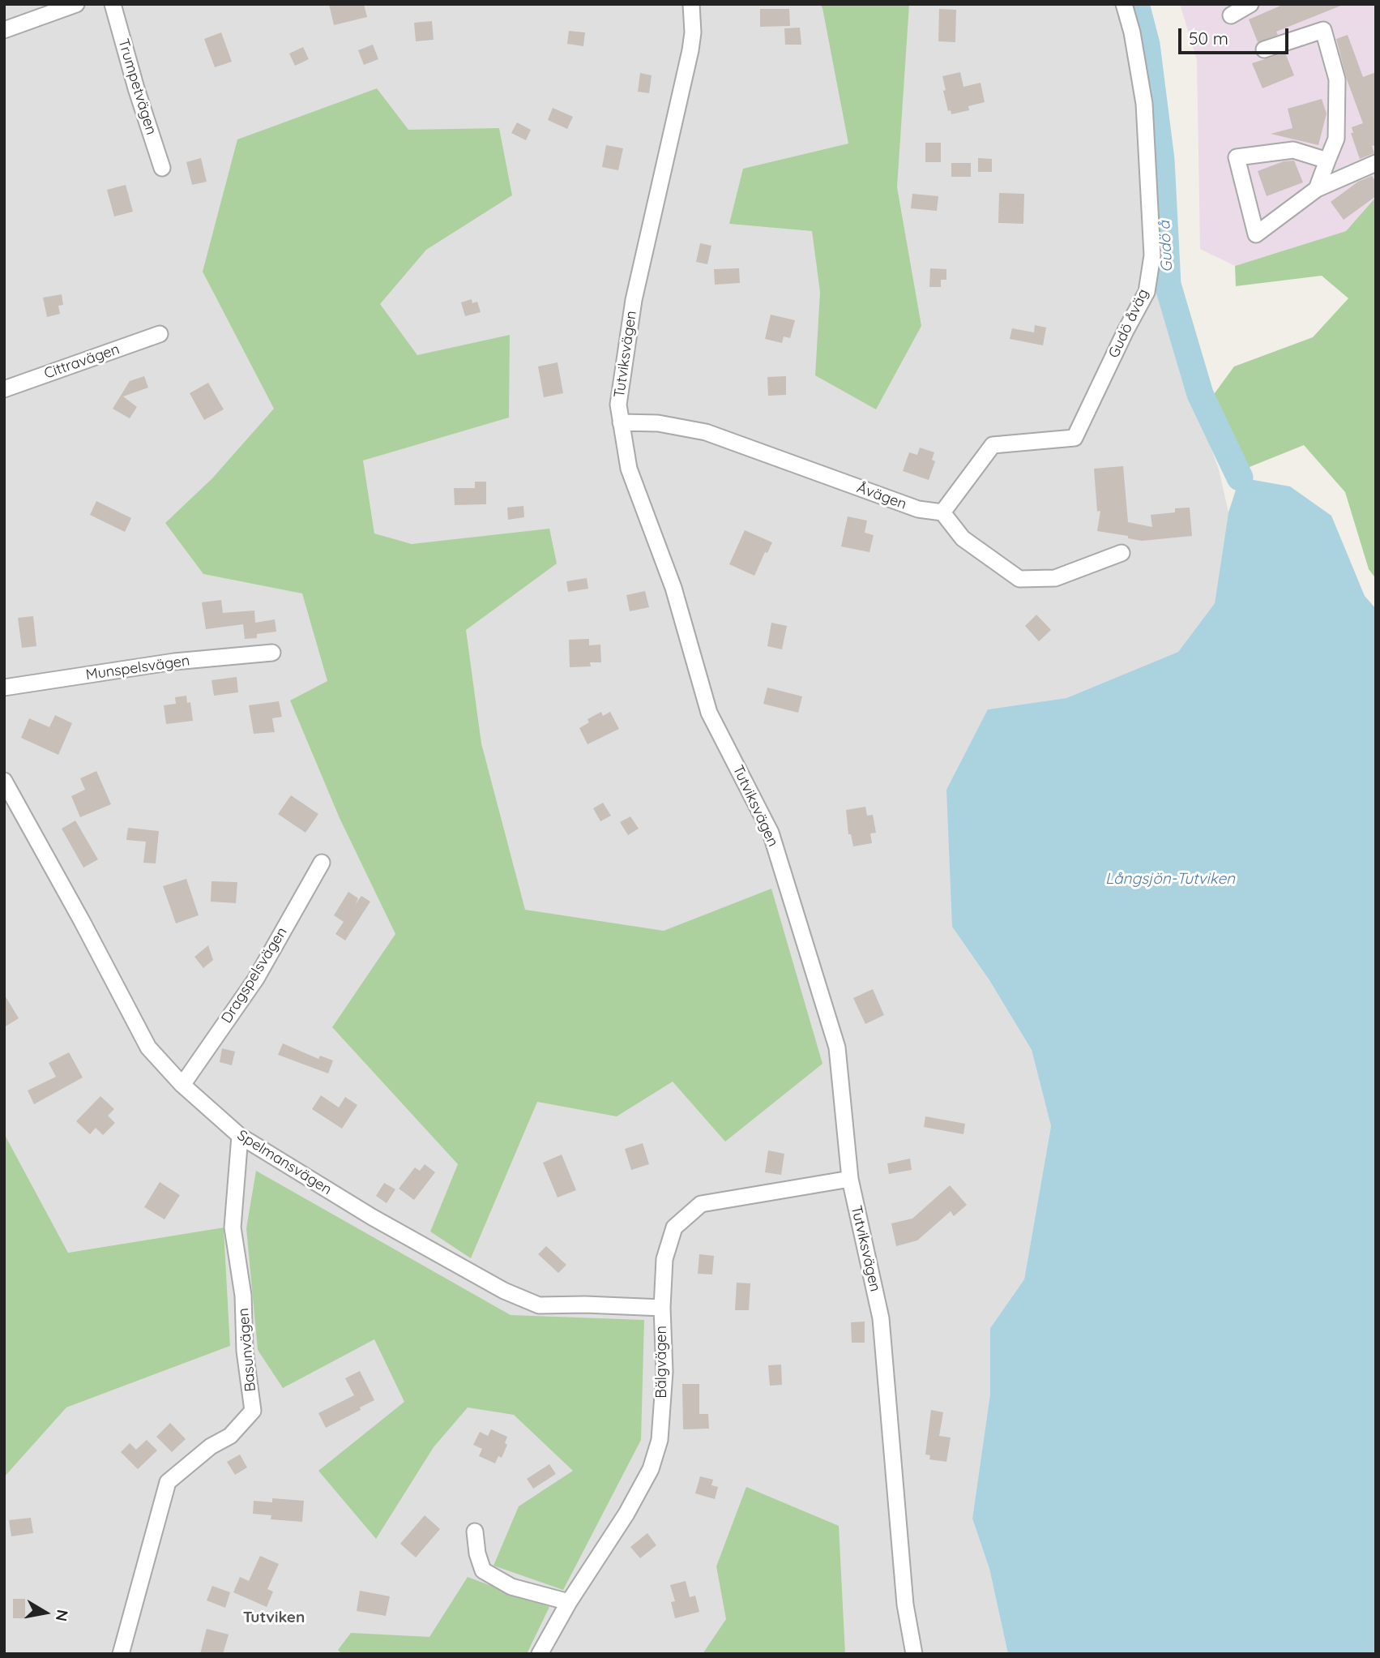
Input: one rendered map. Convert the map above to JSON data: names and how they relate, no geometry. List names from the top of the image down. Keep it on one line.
{"streets":{"street":["Trumpetvägen","Gudö åväg","Tutviksvägen","Cittravägen","Åvägen","Munspelsvägen","Dragspelsvägen","Spelmansvägen","Basunvägen","Bälgvägen"]},"crossings":[["Gudö åväg","Åvägen"],["Tutviksvägen","Åvägen"],["Tutviksvägen","Bälgvägen"],["Dragspelsvägen","Spelmansvägen"],["Spelmansvägen","Basunvägen"],["Spelmansvägen","Bälgvägen"]],"districts":["Tutviken"],"water":["Gudö å","Långsjön-Tutviken"],"scale_bar":"50 m","north":"right"}
